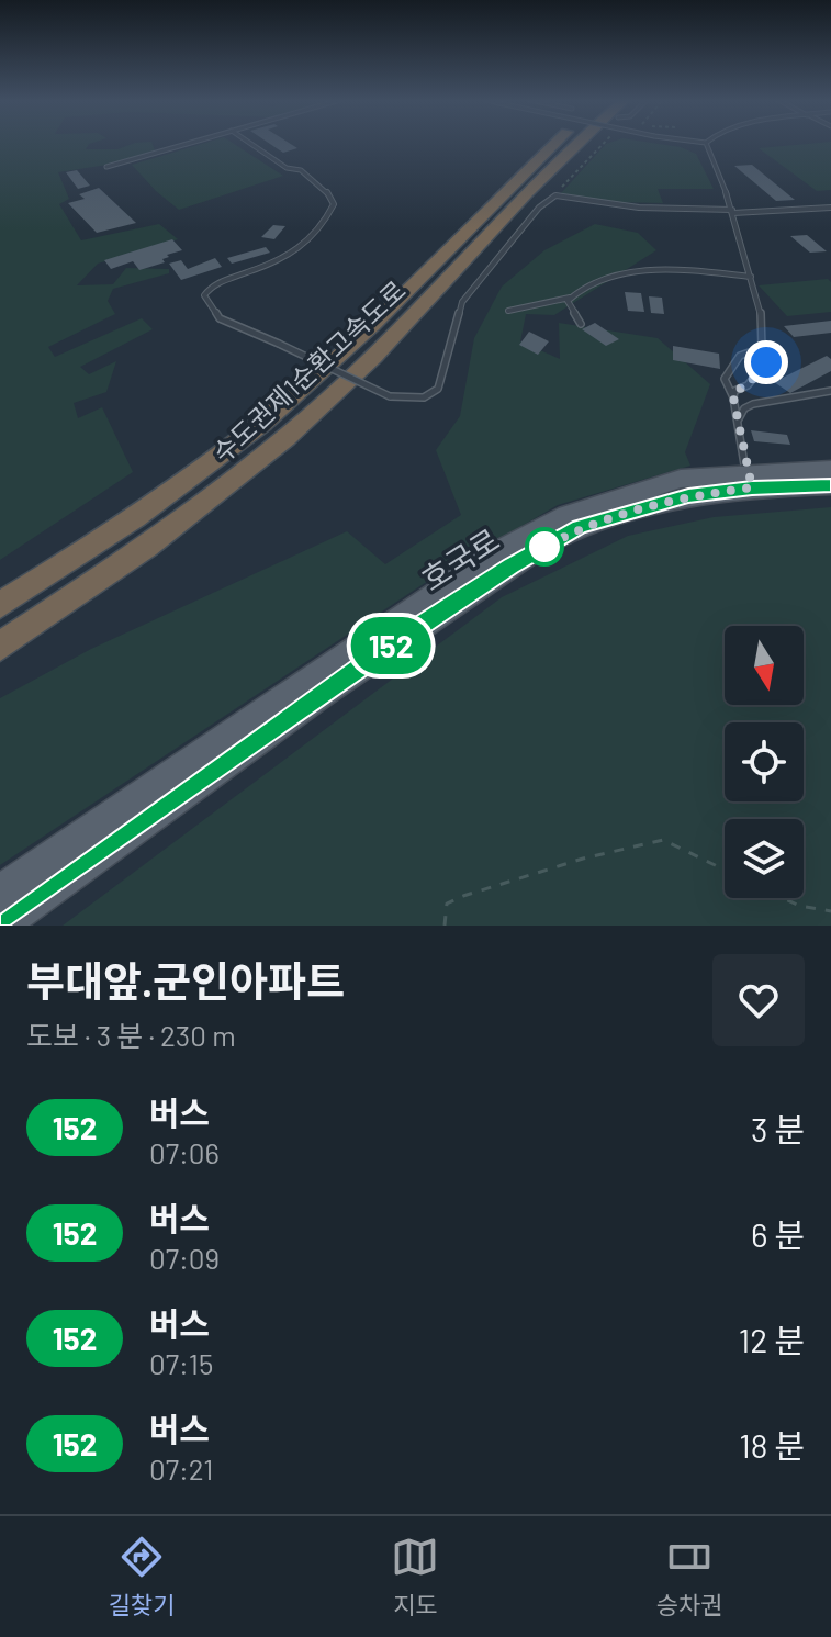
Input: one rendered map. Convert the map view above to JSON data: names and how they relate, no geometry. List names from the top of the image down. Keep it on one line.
{"streets":{"highway":["수도권제1순환고속도로"],"main road":["호국로"]},"lines":["bus line 152"],"north":"bottom","page":{"on_map":"152","heading":["부대앞.군인아파트","도보 · 3 분 · 230 m"],"list":[{"mark":"152","name":"버스","note":"07:06","value":"3 분"},{"mark":"152","name":"버스","note":"07:09","value":"6 분"},{"mark":"152","name":"버스","note":"07:15","value":"12 분"},{"mark":"152","name":"버스","note":"07:21","value":"18 분"}],"tabs":["길찾기","지도","승차권"]}}
